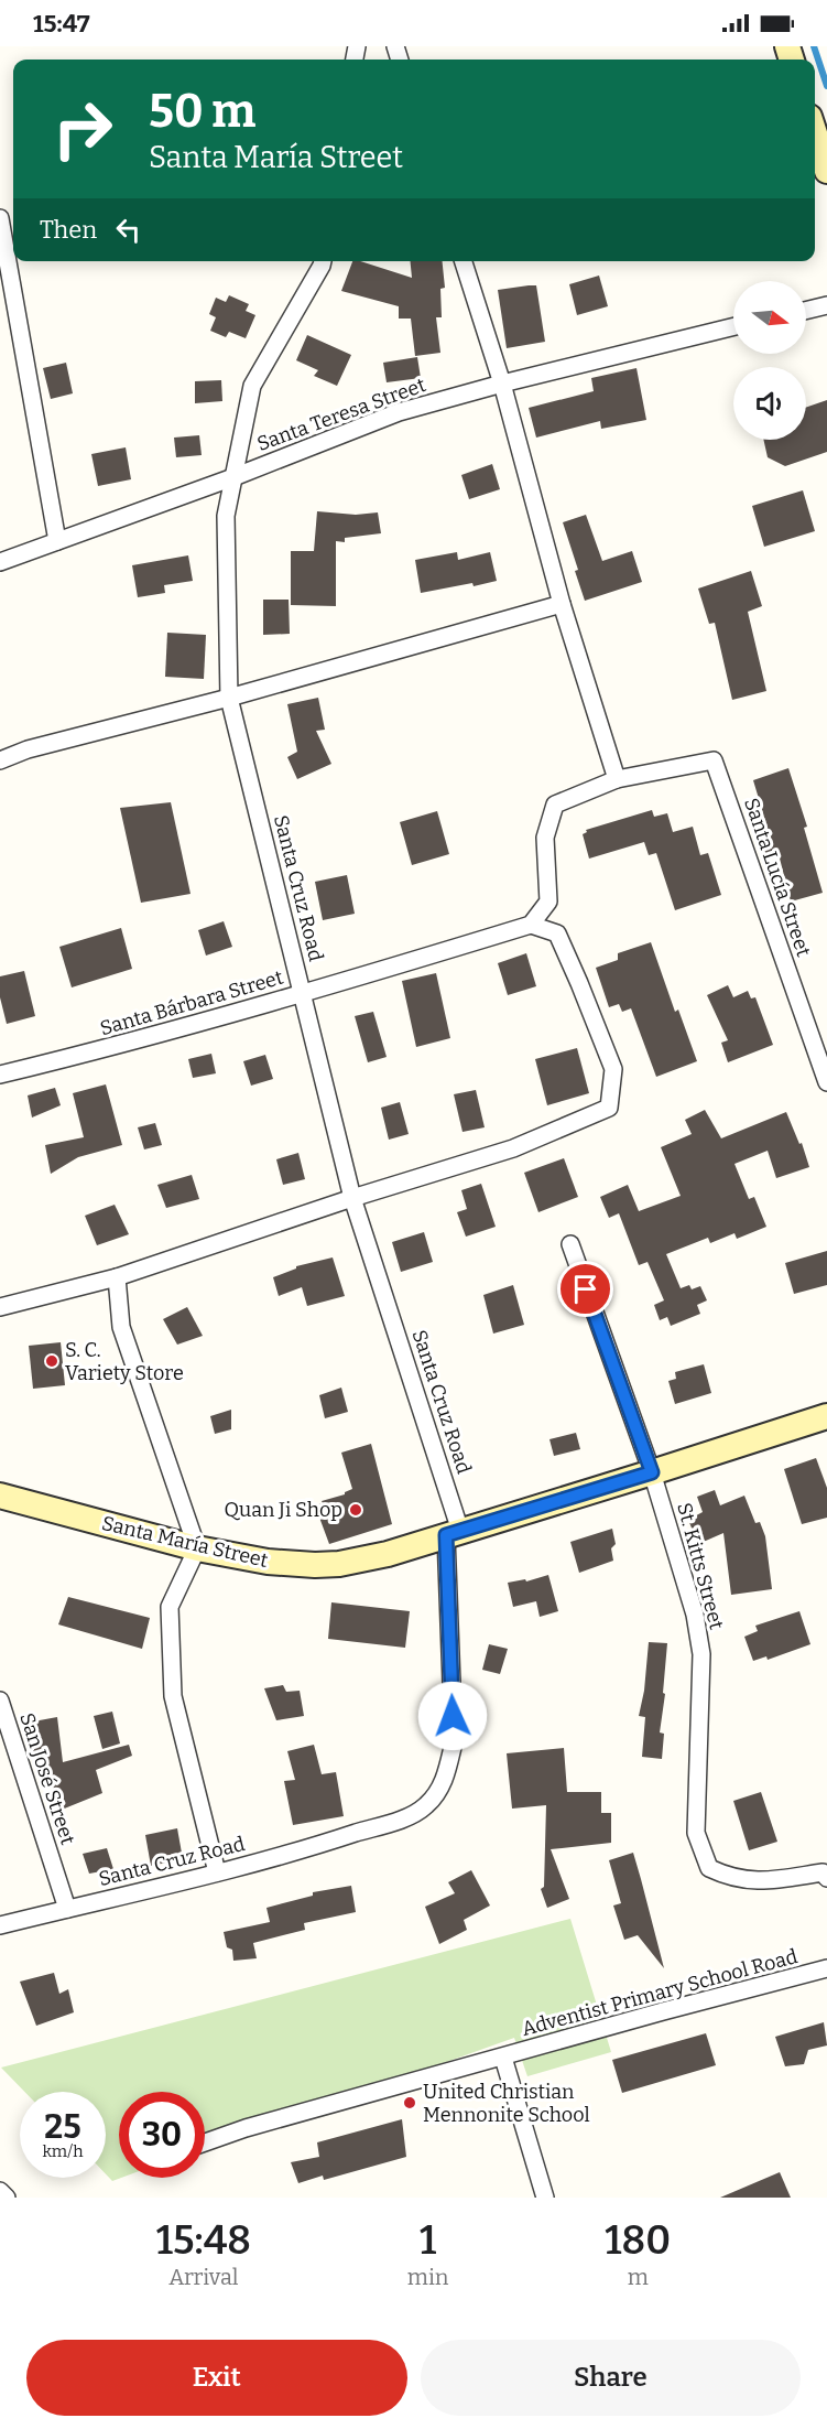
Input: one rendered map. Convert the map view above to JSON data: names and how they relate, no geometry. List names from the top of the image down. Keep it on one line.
{"streets":{"street":["Santa Teresa Street","Santa Lucía Street","Santa Cruz Road","Santa Bárbara Street","Santa María Street","St. Kitts Street","San José Street","Adventist Primary School Road"]},"crossings":[["Santa Teresa Street","Santa Cruz Road"],["Santa Cruz Road","Santa Bárbara Street"],["Santa Cruz Road","Santa María Street"],["Santa Cruz Road","San José Street"],["Santa María Street","St. Kitts Street"]],"places":["S. C. Variety Store","Quan Ji Shop","United Christian Mennonite School"],"north":"right","page":{"status":"15:47","turn":["50 m","Santa María Street"],"then":"Then","speed":"25 km/h","limit":"30","eta":["15:48","Arrival","1","min","180","m"],"buttons":["Exit","Share"]}}
